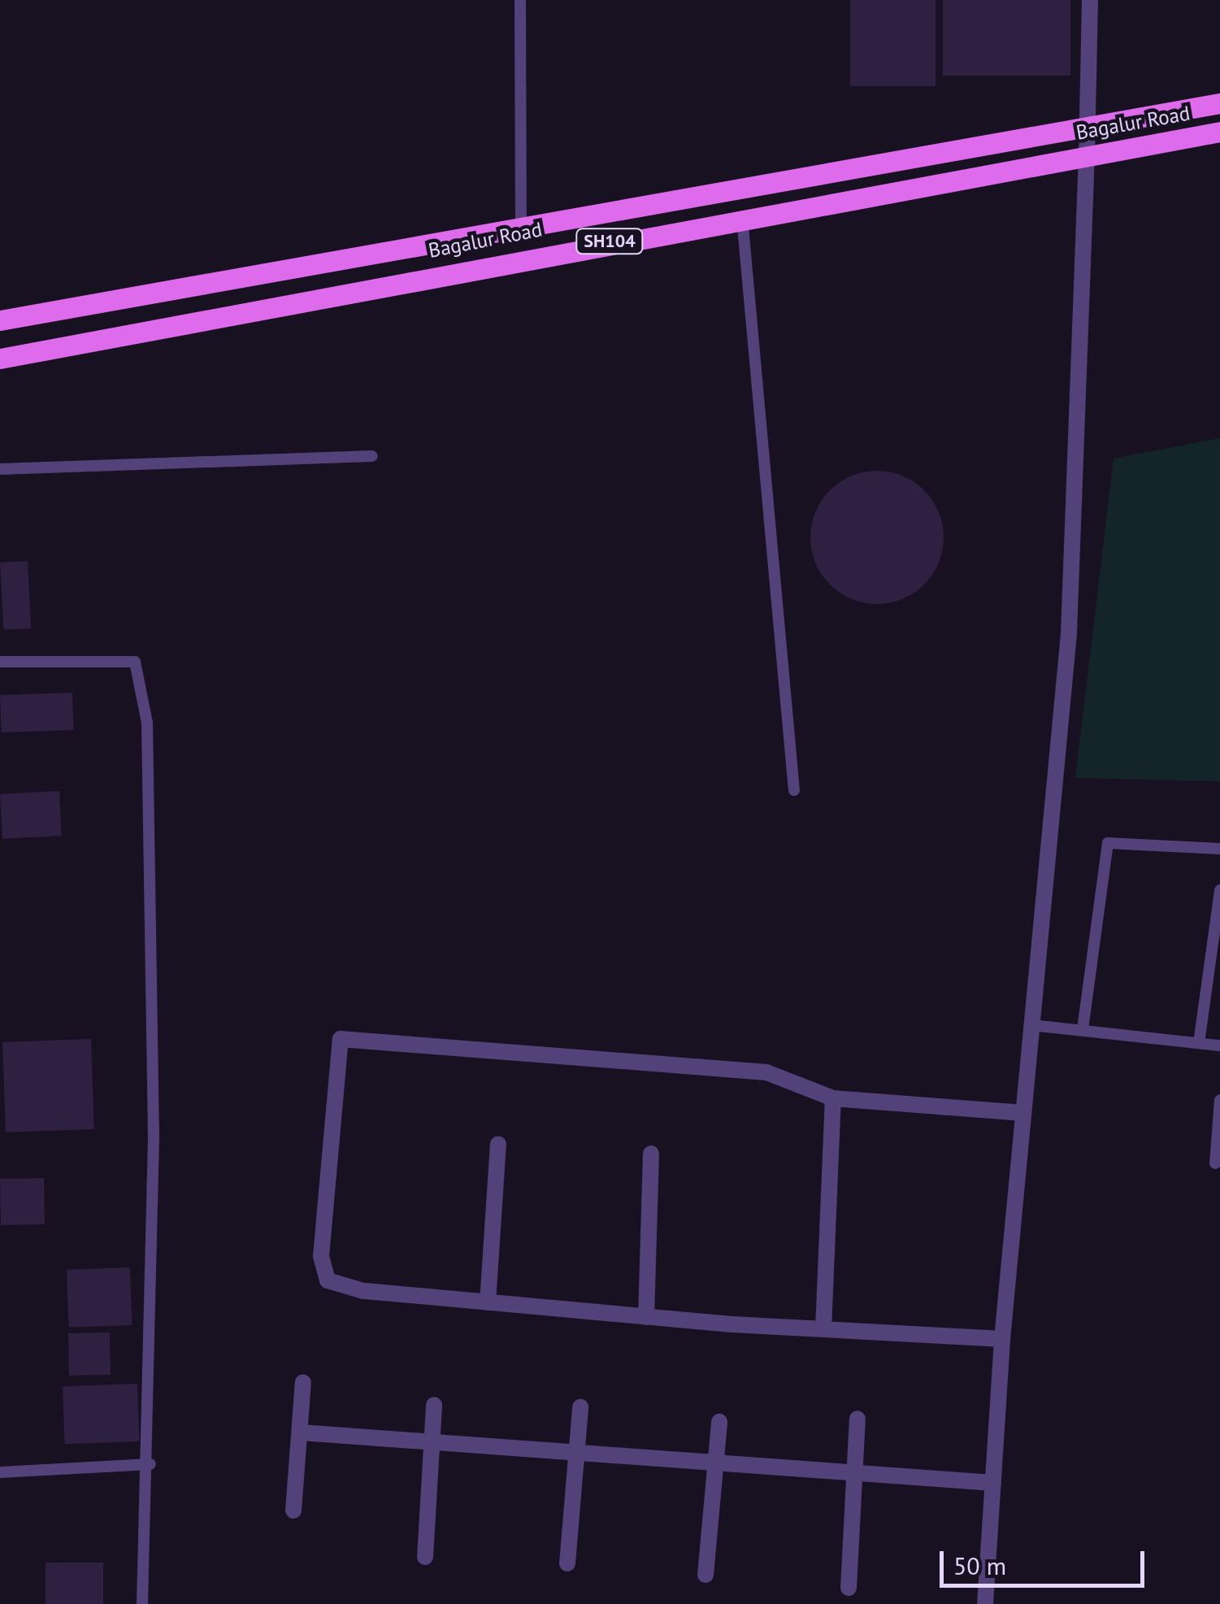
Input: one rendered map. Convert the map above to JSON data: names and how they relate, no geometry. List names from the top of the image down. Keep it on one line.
{"streets":{"main road":["Bagalur Road","SH104"]},"scale_bar":"50 m"}
